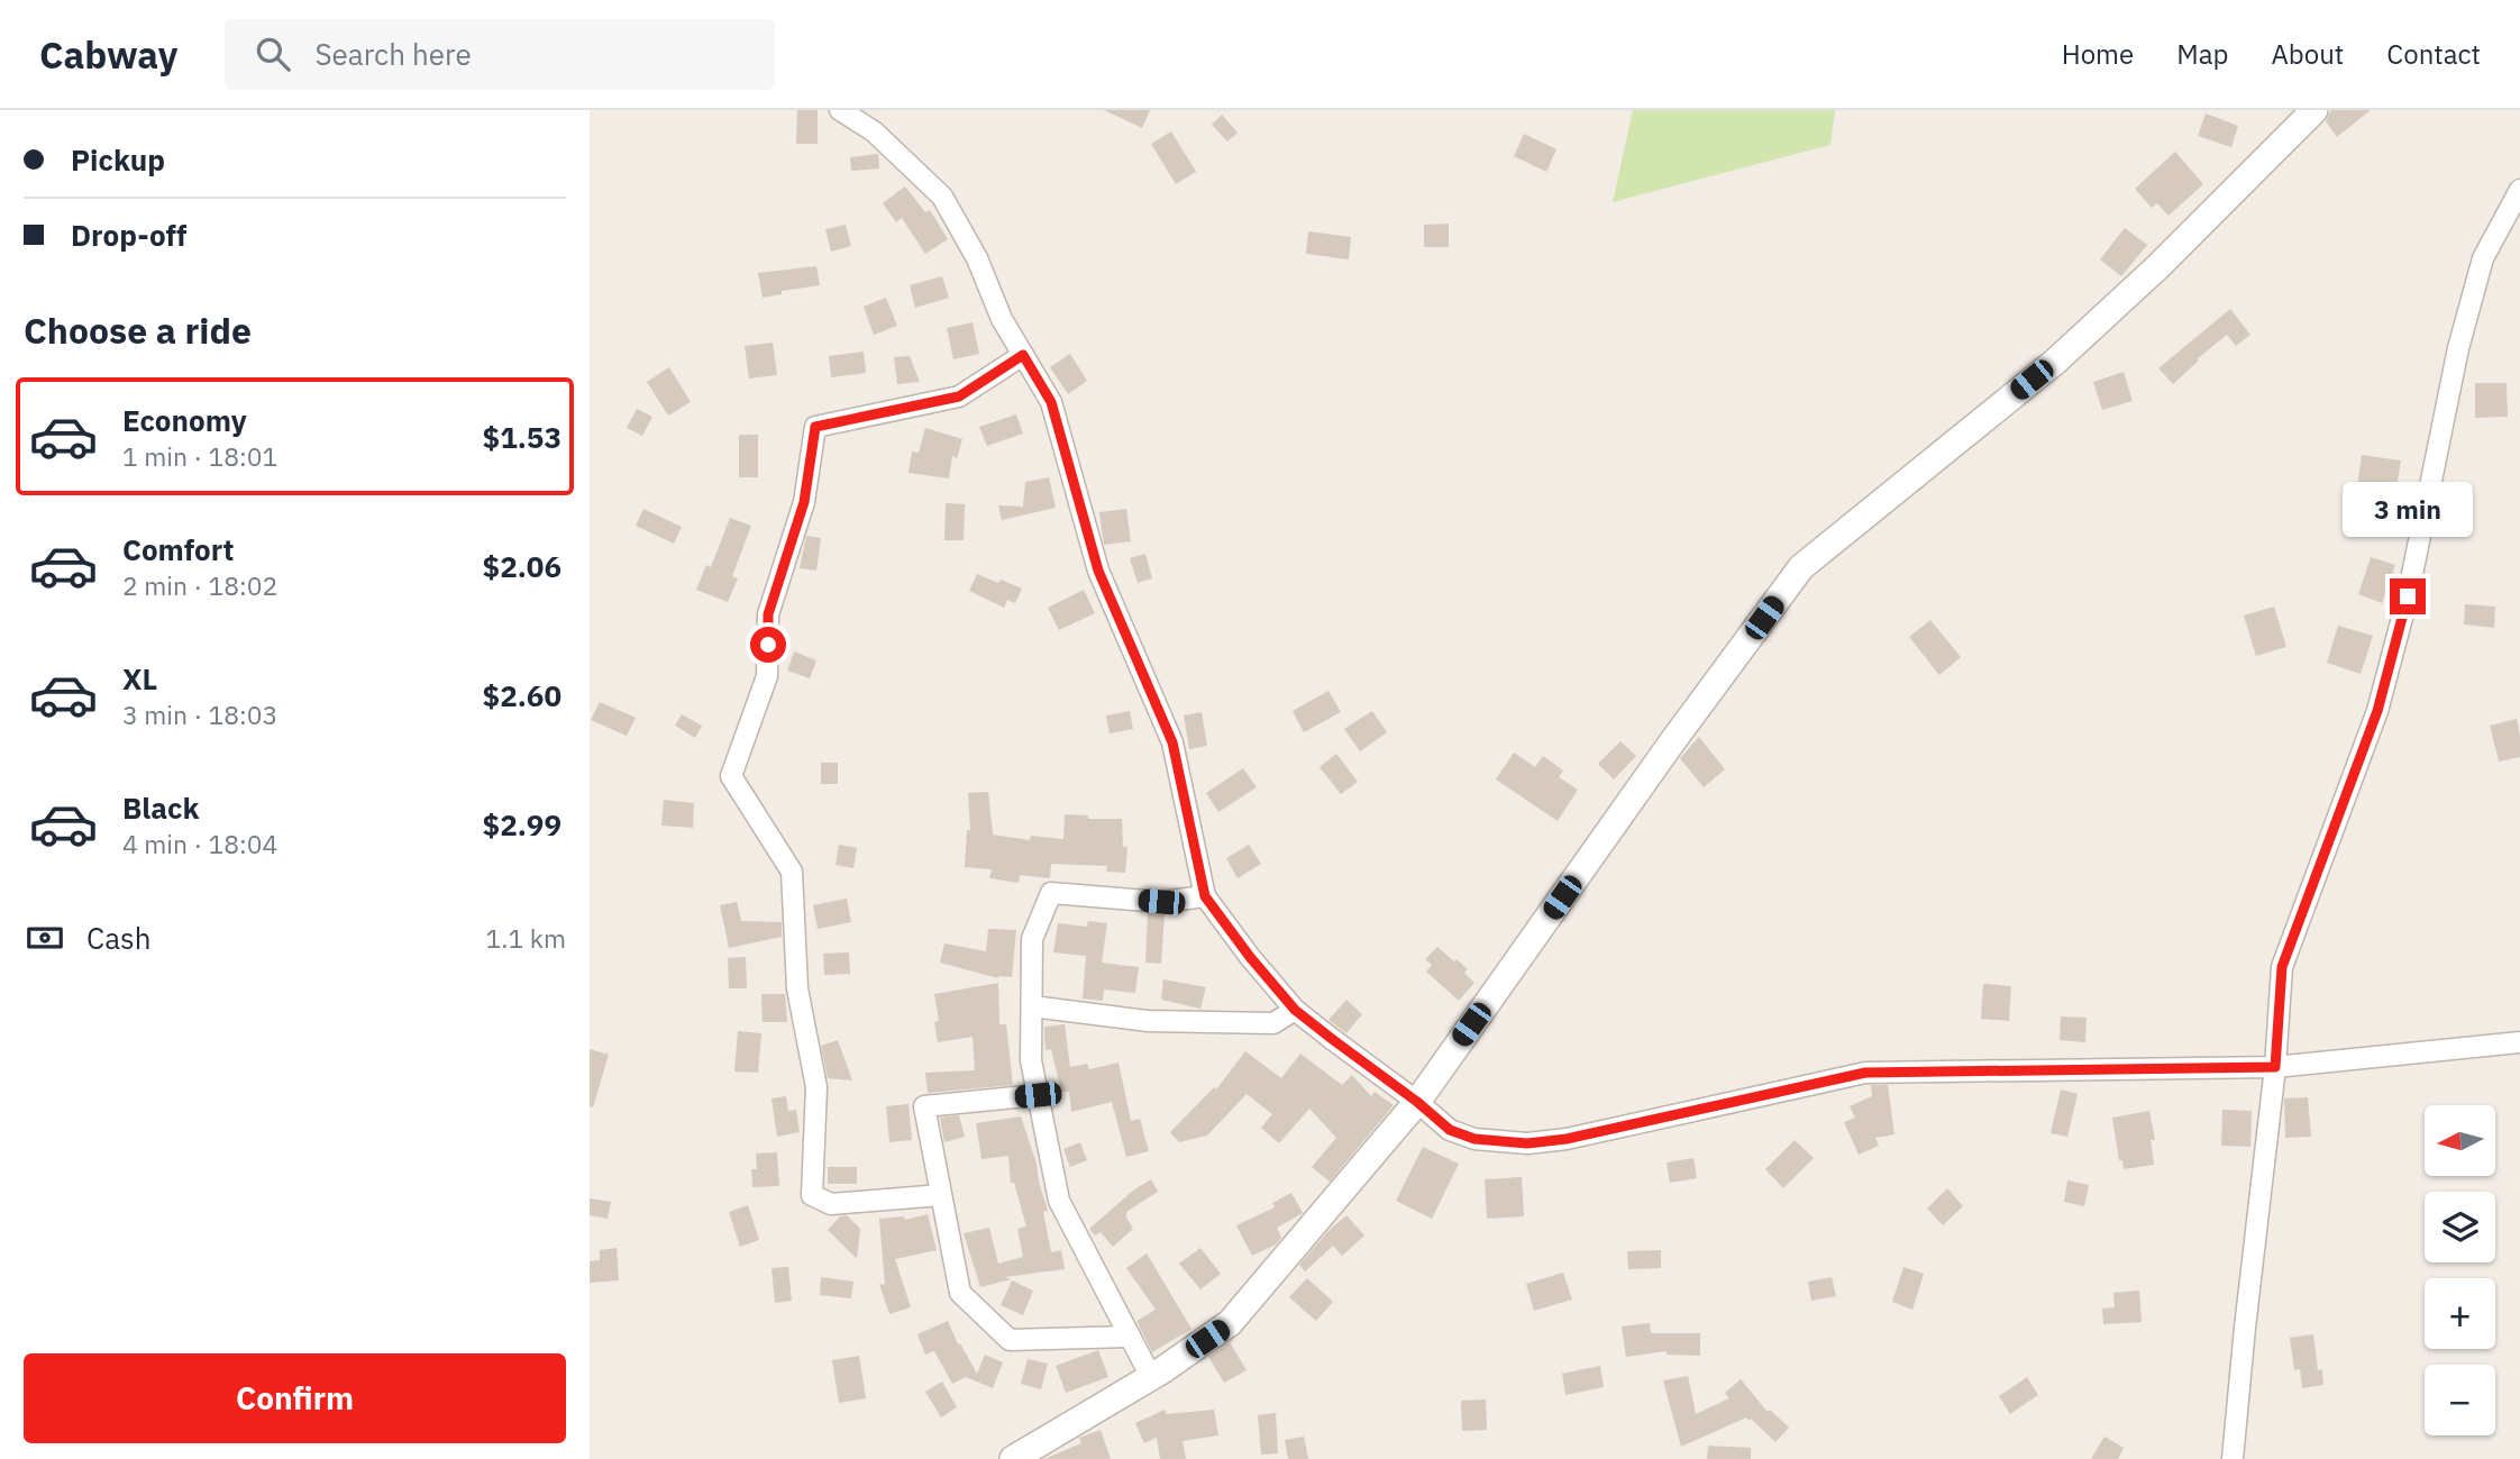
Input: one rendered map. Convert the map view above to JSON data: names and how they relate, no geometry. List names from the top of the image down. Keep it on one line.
{"north":"left","page":{"header":"Cabway","search":"Search here","nav":["Home","Map","About","Contact"],"banner":["Pickup","Drop-off"],"heading":"Choose a ride","list":[{"name":"Economy","note":"1 min · 18:01","value":"$1.53"},{"name":"Comfort","note":"2 min · 18:02","value":"$2.06"},{"name":"XL","note":"3 min · 18:03","value":"$2.60"},{"name":"Black","note":"4 min · 18:04","value":"$2.99"}],"bubble":"3 min","pay":["Cash","1.1 km"],"map_buttons":["+","−"],"buttons":"Confirm"}}
